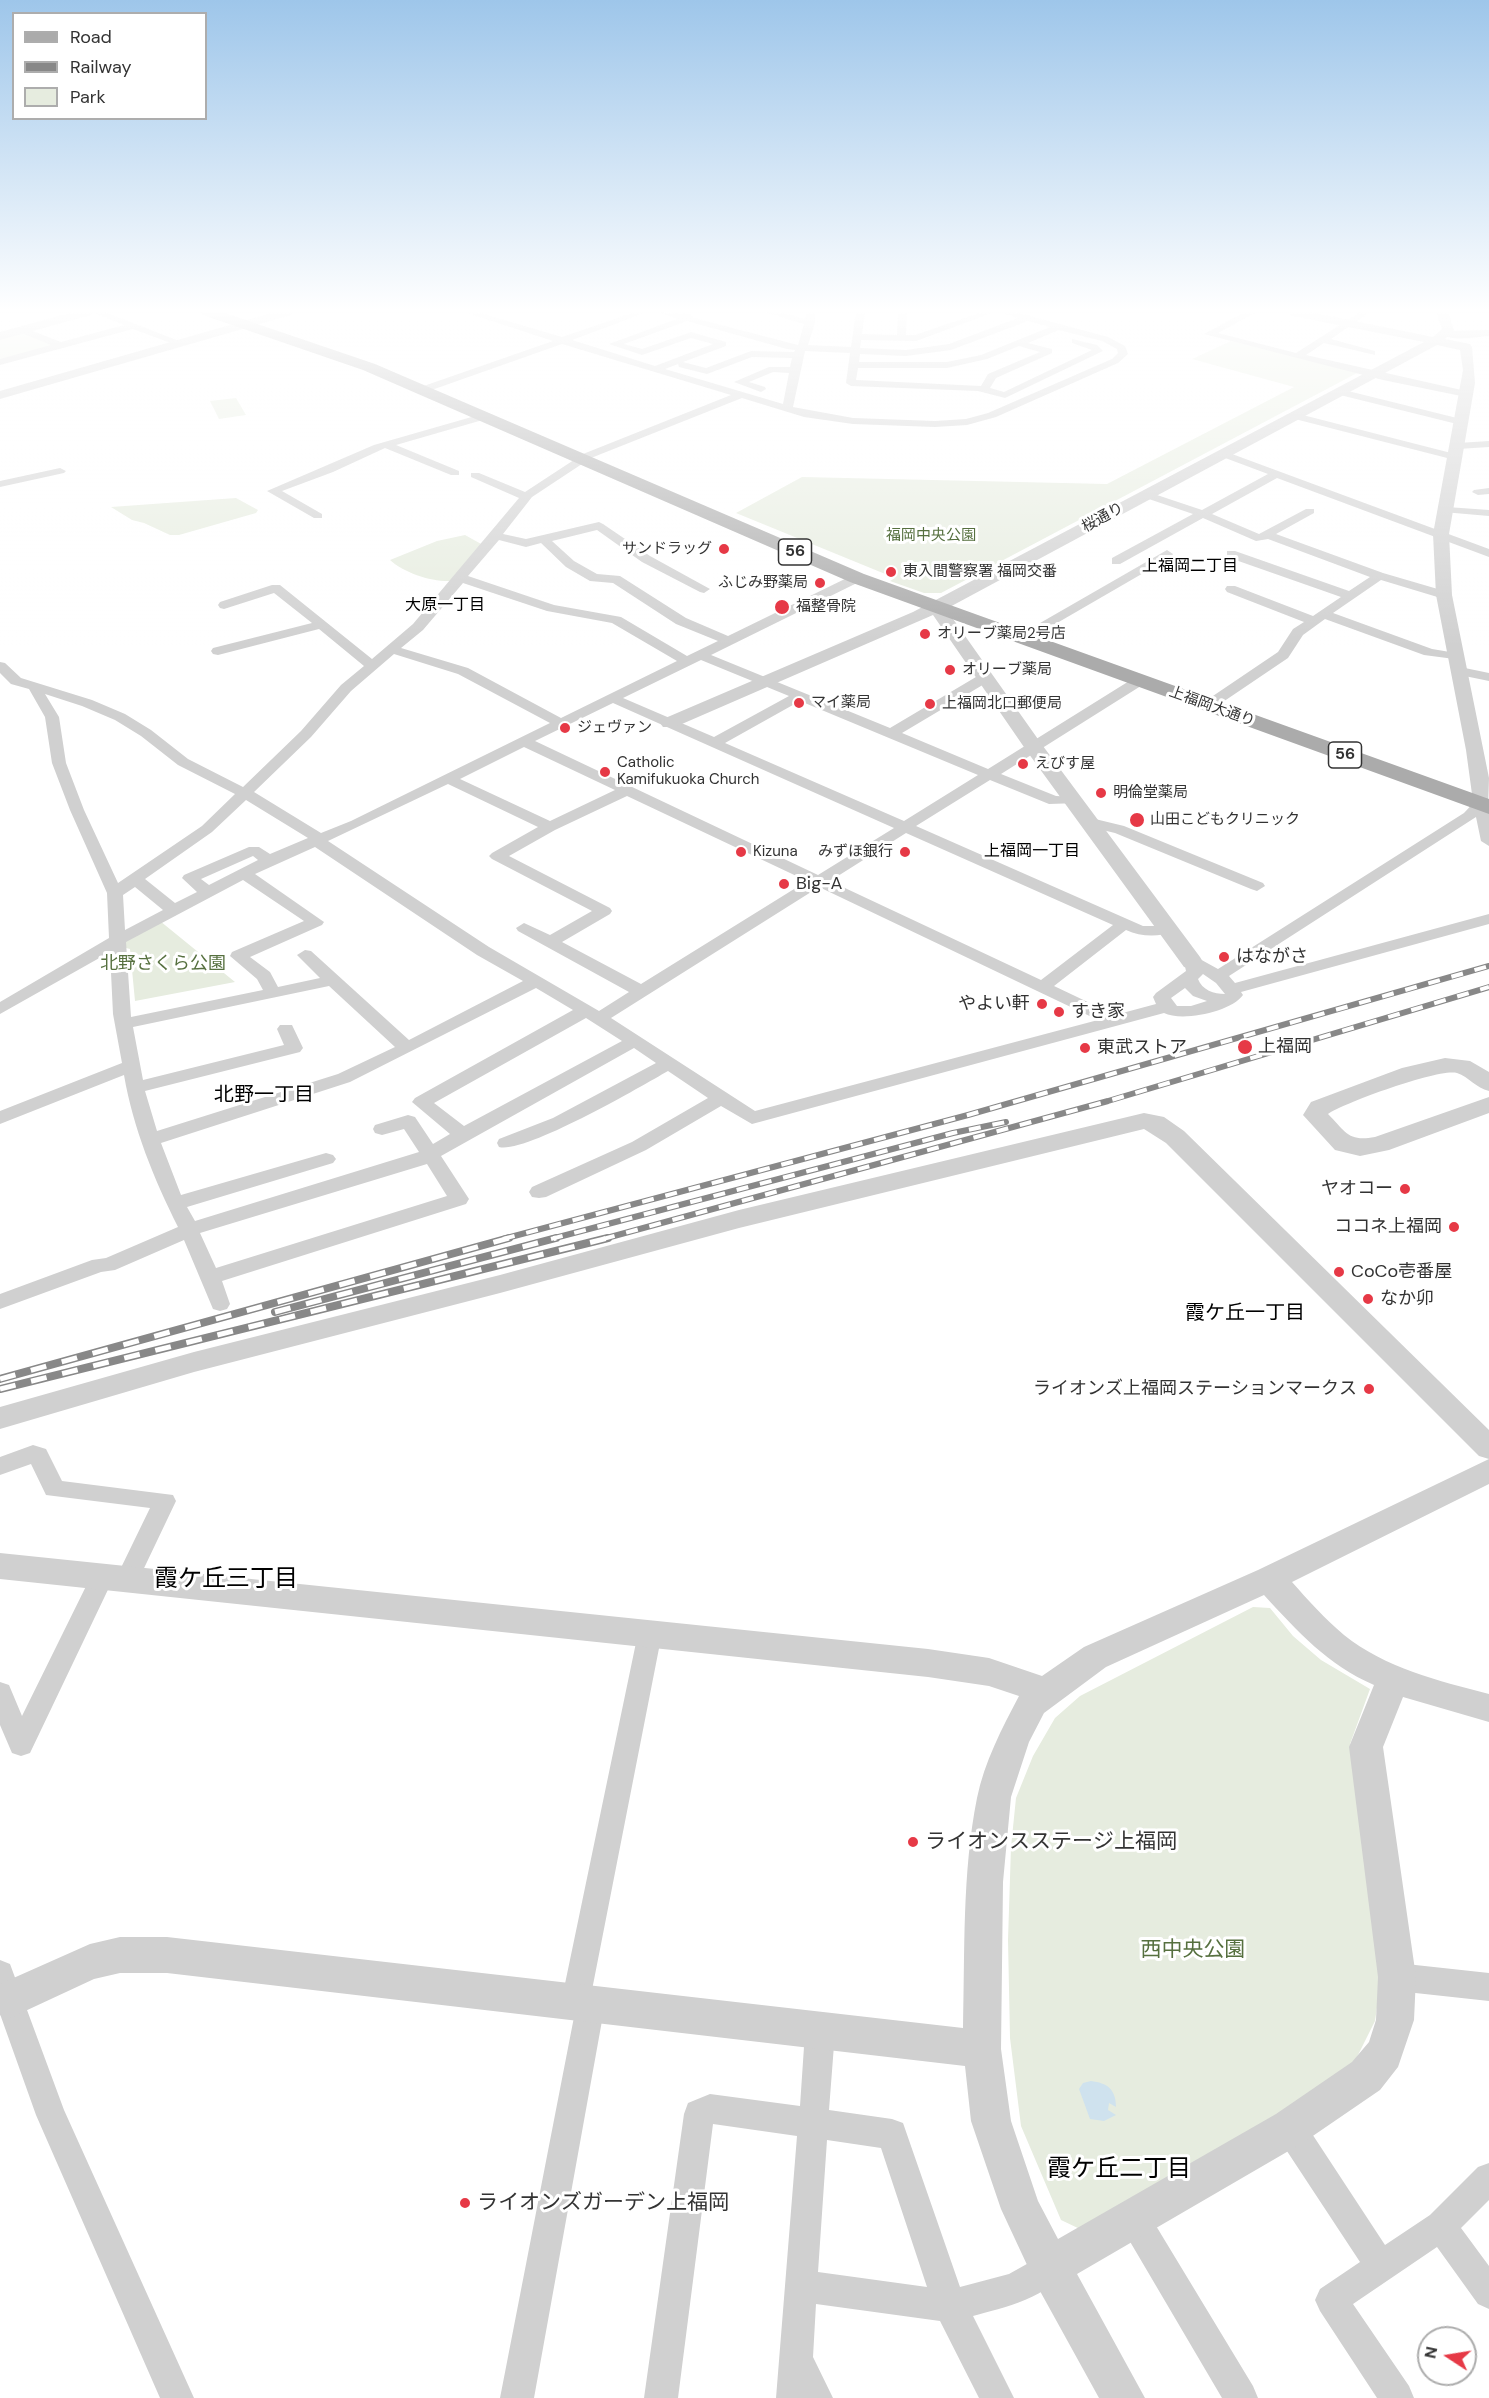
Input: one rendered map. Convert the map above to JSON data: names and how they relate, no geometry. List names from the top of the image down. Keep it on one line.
{"streets":{"main road":["56","上福岡大通り"],"street":["桜通り"]},"crossings":[["桜通り","56"],["桜通り","上福岡大通り"],["56","上福岡大通り"]],"districts":["上福岡二丁目","大原一丁目","上福岡一丁目","北野一丁目","霞ケ丘一丁目","霞ケ丘三丁目","霞ケ丘二丁目"],"parks":["福岡中央公園","北野さくら公園","西中央公園"],"places":["サンドラッグ","東入間警察署 福岡交番","ふじみ野薬局","福整骨院","オリーブ薬局2号店","オリーブ薬局","マイ薬局","上福岡北口郵便局","ジェヴァン","えびす屋","Catholic Kamifukuoka Church","明倫堂薬局","山田こどもクリニック","Kizuna","みずほ銀行","Big-A","はながさ","やよい軒","すき家","上福岡","東武ストア","ヤオコー","ココネ上福岡","CoCo壱番屋","なか卯","ライオンズ上福岡ステーションマークス","ライオンスステージ上福岡","ライオンズガーデン上福岡"],"legend":["Road","Railway","Park"],"north":"left"}
